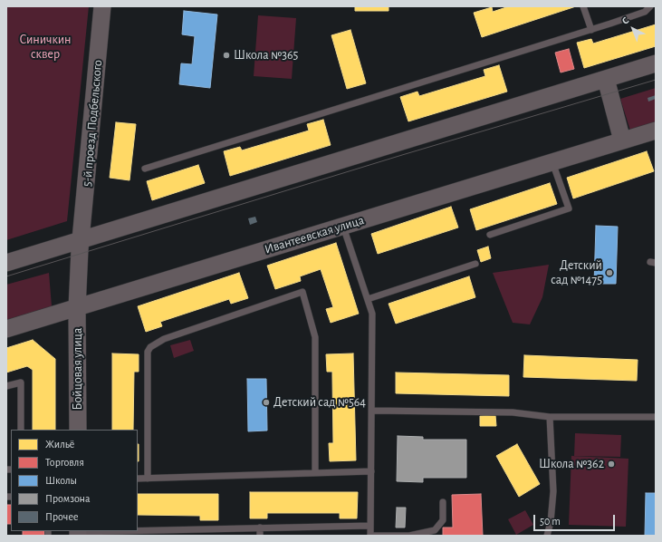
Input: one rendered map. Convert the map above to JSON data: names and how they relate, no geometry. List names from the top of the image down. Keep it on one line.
{"streets":{"street":["5-й проезд Подбельского","Ивантеевская улица","Бойцовая улица"]},"crossings":[["5-й проезд Подбельского","Ивантеевская улица"],["5-й проезд Подбельского","Бойцовая улица"],["Ивантеевская улица","Бойцовая улица"]],"parks":["Синичкин сквер"],"places":["Школа №365","Детский сад №1475","Детский сад №564","Школа №362"],"legend":["Жильё","Торговля","Школы","Промзона","Прочее"],"scale_bar":"50 m","north":"top left"}
